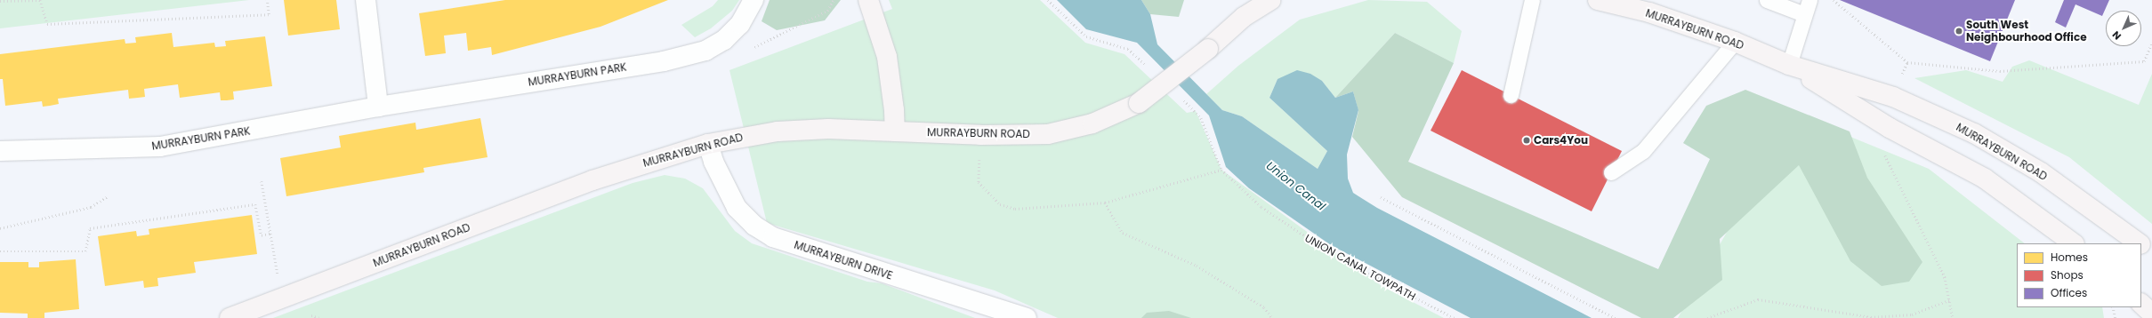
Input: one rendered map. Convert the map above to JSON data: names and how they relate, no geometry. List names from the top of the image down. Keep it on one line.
{"streets":{"street":["MURRAYBURN ROAD","MURRAYBURN PARK","MURRAYBURN DRIVE"],"path":["UNION CANAL TOWPATH"]},"crossings":[["MURRAYBURN ROAD","MURRAYBURN DRIVE"]],"water":["Union Canal"],"places":["South West Neighbourhood Office","Cars4You"],"legend":["Homes","Shops","Offices"],"north":"bottom left"}
